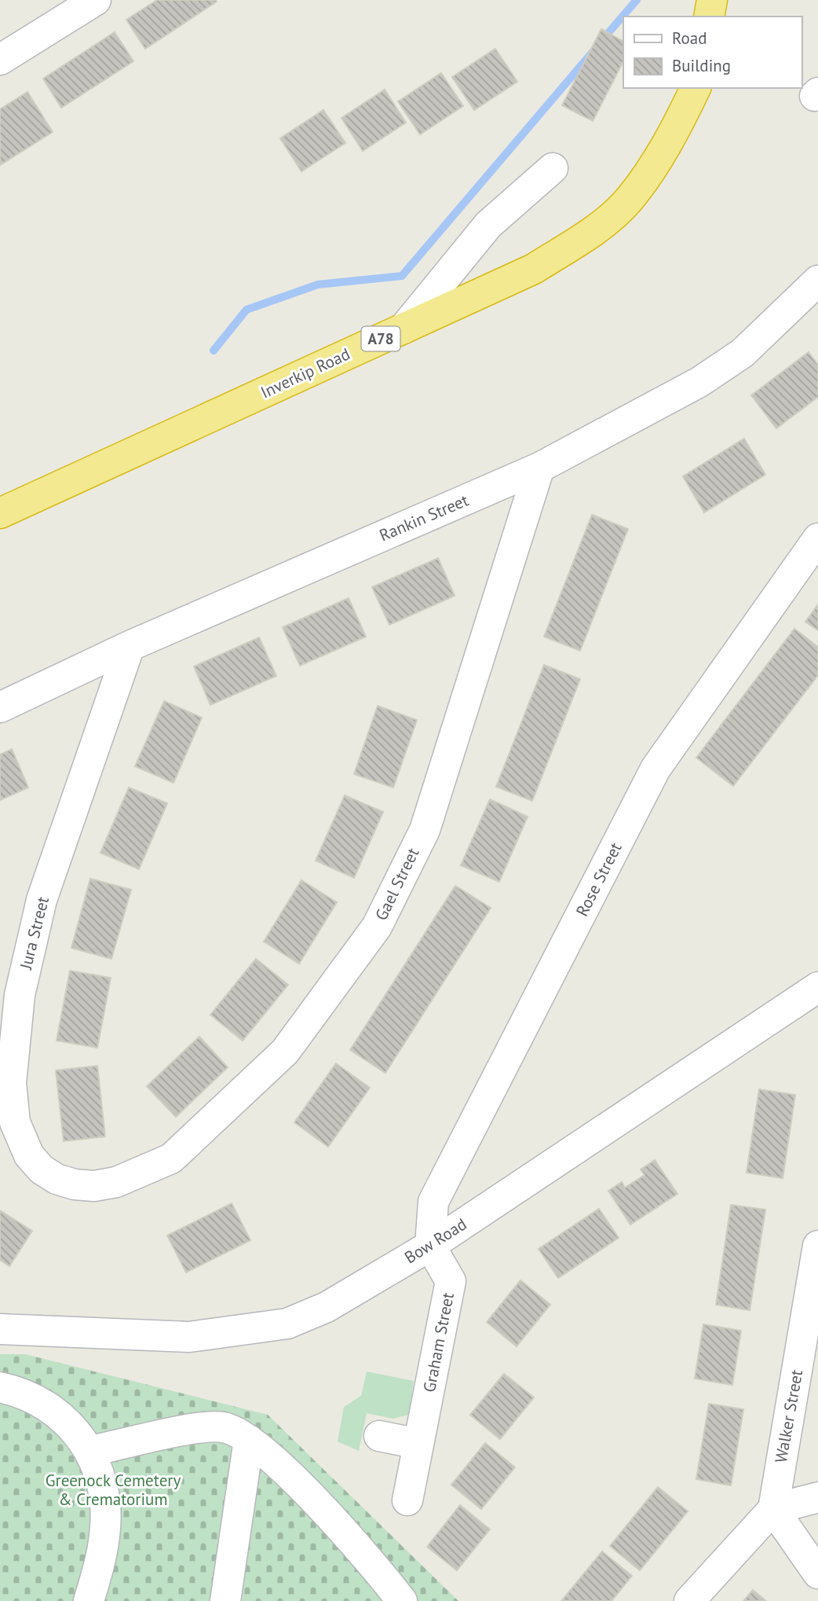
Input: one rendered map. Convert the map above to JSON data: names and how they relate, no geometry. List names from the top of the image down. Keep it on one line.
{"streets":{"highway":["A78","Inverkip Road"],"street":["Rankin Street","Rose Street","Gael Street","Jura Street","Bow Road","Graham Street","Walker Street"]},"crossings":[["Rankin Street","Gael Street"],["Rankin Street","Jura Street"],["Rose Street","Bow Road"],["Rose Street","Graham Street"],["Gael Street","Jura Street"],["Bow Road","Graham Street"]],"parks":["Greenock Cemetery & Crematorium"],"legend":["Road","Building"]}
